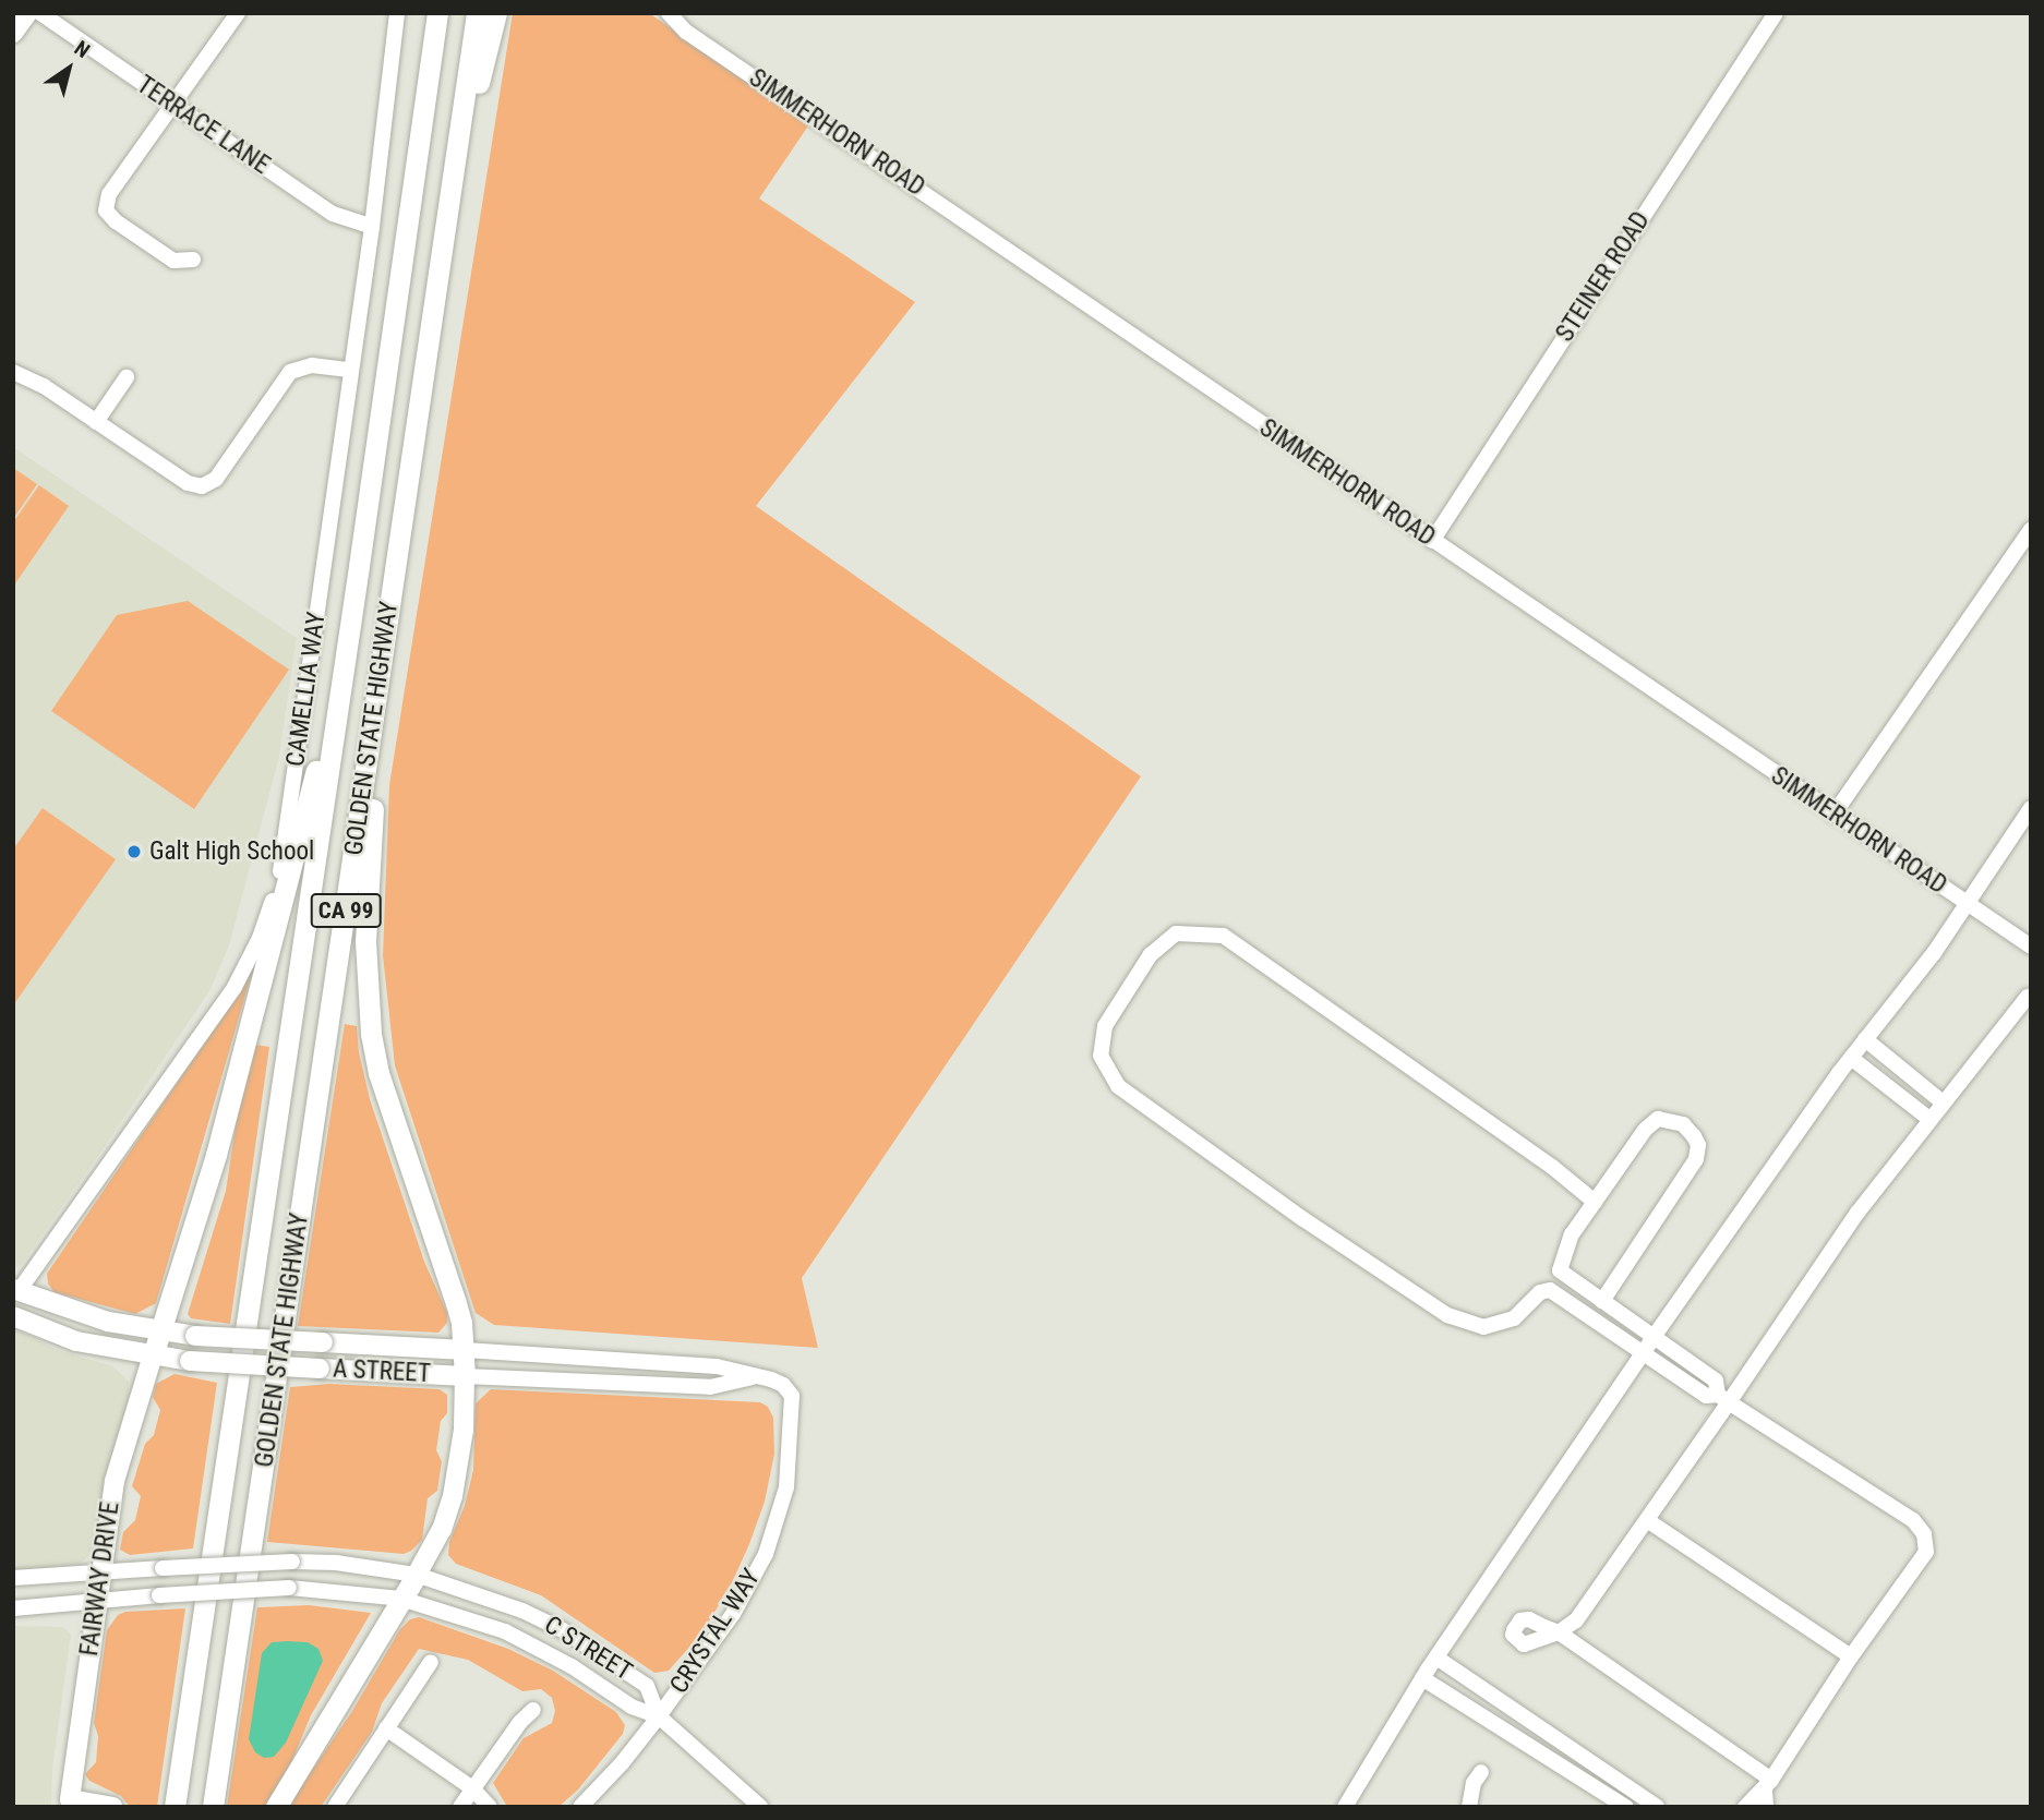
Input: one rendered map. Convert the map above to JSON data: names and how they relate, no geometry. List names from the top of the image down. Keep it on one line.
{"streets":{"highway":["GOLDEN STATE HIGHWAY","CA 99"],"main road":["A STREET","FAIRWAY DRIVE"],"street":["TERRACE LANE","SIMMERHORN ROAD","STEINER ROAD","CAMELLIA WAY","CRYSTAL WAY","C STREET"]},"crossings":[["TERRACE LANE","CAMELLIA WAY"],["SIMMERHORN ROAD","STEINER ROAD"],["CAMELLIA WAY","A STREET"],["A STREET","FAIRWAY DRIVE"],["A STREET","CRYSTAL WAY"],["FAIRWAY DRIVE","C STREET"],["CRYSTAL WAY","C STREET"]],"places":["Galt High School"],"north":"top right"}
